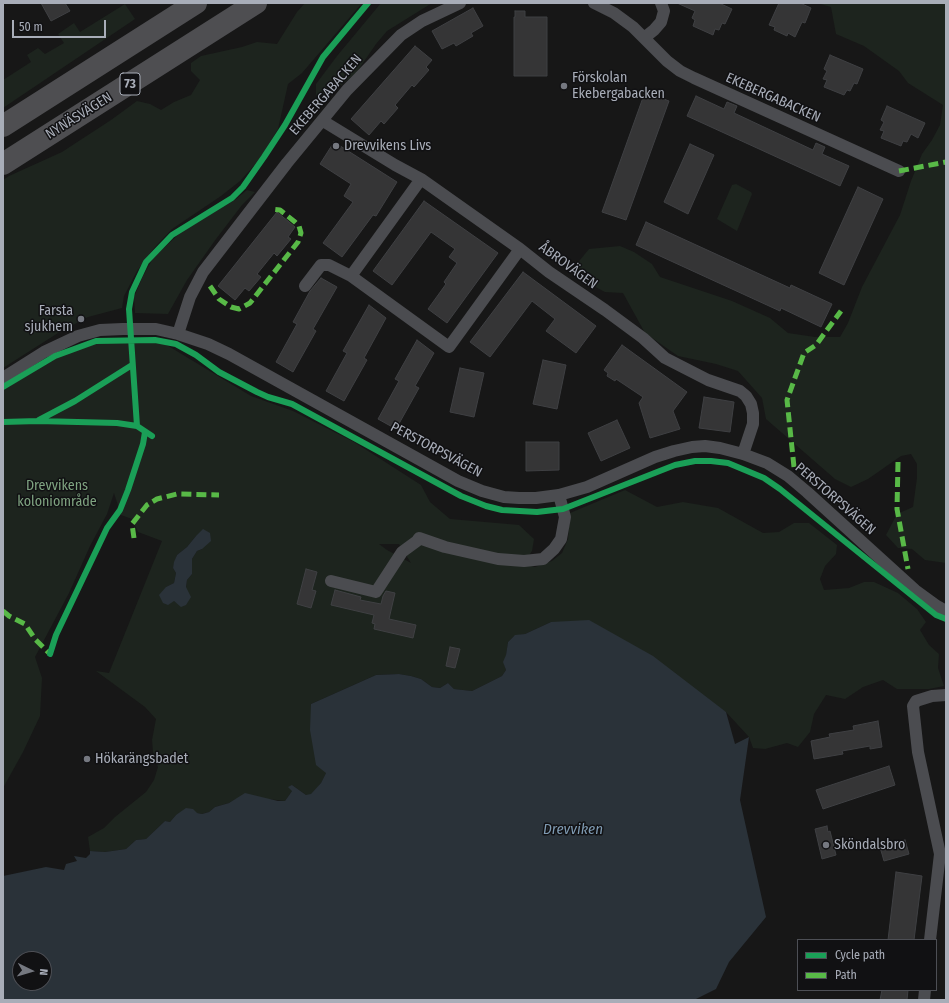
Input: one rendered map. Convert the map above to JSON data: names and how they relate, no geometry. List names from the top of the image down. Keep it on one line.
{"streets":{"highway":["73","NYNÄSVÄGEN"],"street":["EKEBERGABACKEN","ÅBROVÄGEN","PERSTORPSVÄGEN"]},"crossings":[["EKEBERGABACKEN","ÅBROVÄGEN"],["EKEBERGABACKEN","PERSTORPSVÄGEN"],["ÅBROVÄGEN","PERSTORPSVÄGEN"]],"water":["Drevviken"],"parks":["Drevvikens koloniområde"],"places":["Förskolan Ekebergabacken","Drevvikens Livs","Farsta sjukhem","Hökarängsbadet","Sköndalsbro"],"legend":["Cycle path","Path"],"scale_bar":"50 m","north":"right"}
